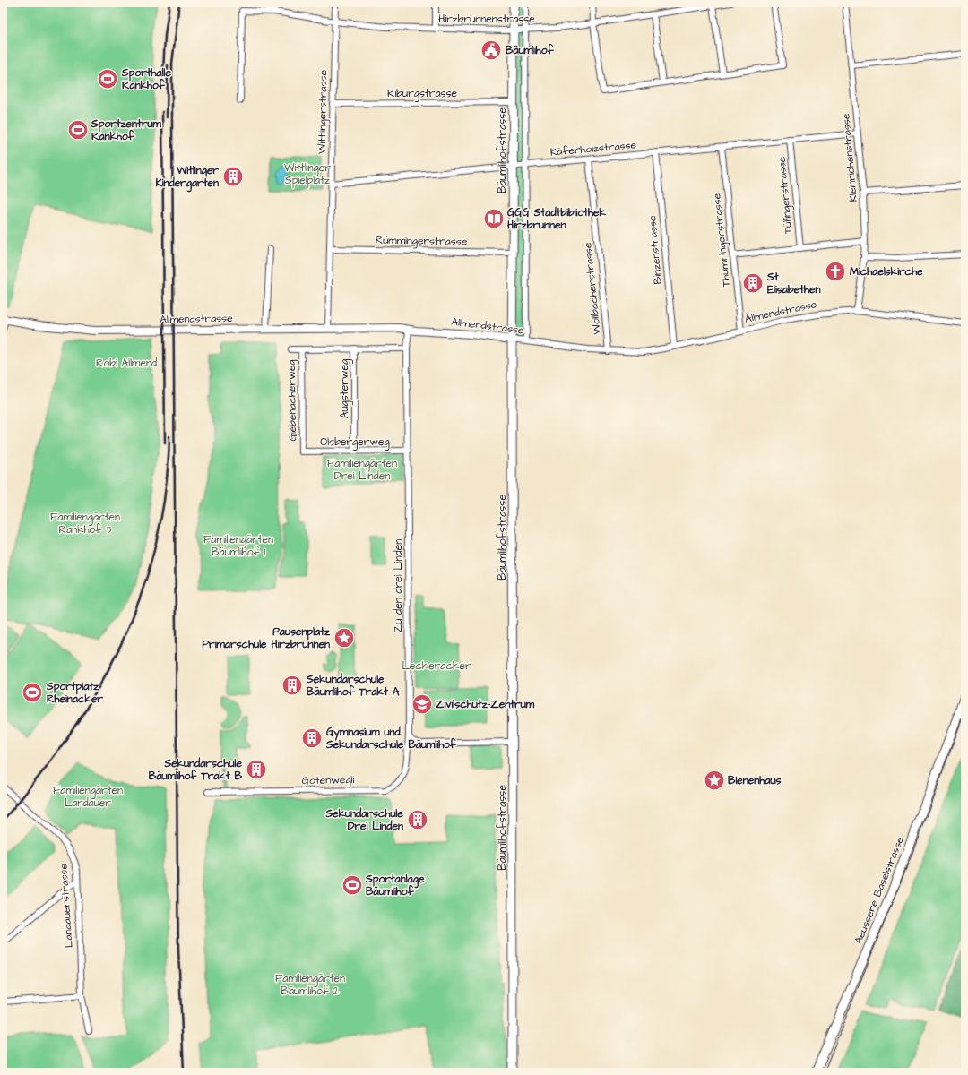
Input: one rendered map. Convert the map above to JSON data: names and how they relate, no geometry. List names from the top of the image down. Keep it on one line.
{"streets":{"main road":["Bäumlihofstrasse","Aeussere Baselstrasse"],"street":["Hirzbrunnenstrasse","Riburgstrasse","Wittlingerstrasse","Käferholzstrasse","Kleinriehenstrasse","Tüllingerstrasse","Thumringerstrasse","Rümmingerstrasse","Binzenstrasse","Wollbacherstrasse","Allmendstrasse","Augsterweg","Giebenacherweg","Olsbergerweg","Zu den drei Linden","Gotenwegli","Landauerstrasse"]},"crossings":[["Hirzbrunnenstrasse","Wittlingerstrasse"],["Hirzbrunnenstrasse","Bäumlihofstrasse"],["Riburgstrasse","Wittlingerstrasse"],["Riburgstrasse","Bäumlihofstrasse"],["Wittlingerstrasse","Käferholzstrasse"],["Wittlingerstrasse","Rümmingerstrasse"],["Wittlingerstrasse","Allmendstrasse"],["Käferholzstrasse","Bäumlihofstrasse"],["Käferholzstrasse","Kleinriehenstrasse"],["Käferholzstrasse","Tüllingerstrasse"],["Käferholzstrasse","Thumringerstrasse"],["Käferholzstrasse","Binzenstrasse"],["Käferholzstrasse","Wollbacherstrasse"],["Bäumlihofstrasse","Rümmingerstrasse"],["Bäumlihofstrasse","Allmendstrasse"],["Kleinriehenstrasse","Tüllingerstrasse"],["Kleinriehenstrasse","Allmendstrasse"],["Tüllingerstrasse","Thumringerstrasse"],["Thumringerstrasse","Allmendstrasse"],["Binzenstrasse","Allmendstrasse"],["Wollbacherstrasse","Allmendstrasse"],["Allmendstrasse","Zu den drei Linden"],["Augsterweg","Olsbergerweg"],["Giebenacherweg","Olsbergerweg"],["Olsbergerweg","Zu den drei Linden"],["Zu den drei Linden","Gotenwegli"]],"parks":["Wittlinger Spielplatz","Robi Allmend","Familiengärten Drei Linden","Familiengärten Rankhof 3","Familiengärten Bäumlihof 1","Leckeracker","Familiengärten Landauer","Familiengärten Bäumlihof 2"],"places":{"public building":["Bäumlihof"],"sports":["Sporthalle Rankhof","Sportzentrum Rankhof","Sportplatz Rheinacker","Sportanlage Bäumlihof"],"building":["Witlinger Kindergarten","St. Elisabethen","Sekundarschule Bäumlihof Trakt A","Gymnasium und Sekundarschule Bäumlihof","Sekundarschule Bäumlihof Trakt B","Sekundarschule Drei Linden"],"library":["GGG Stadtbibliothek Hirzbrunnen"],"church":["Michaelskirche"],"place":["Pausenplatz Primarschule Hirzbrunnen","Bienenhaus"],"school or university":["Zivilschutz-Zentrum"]}}
